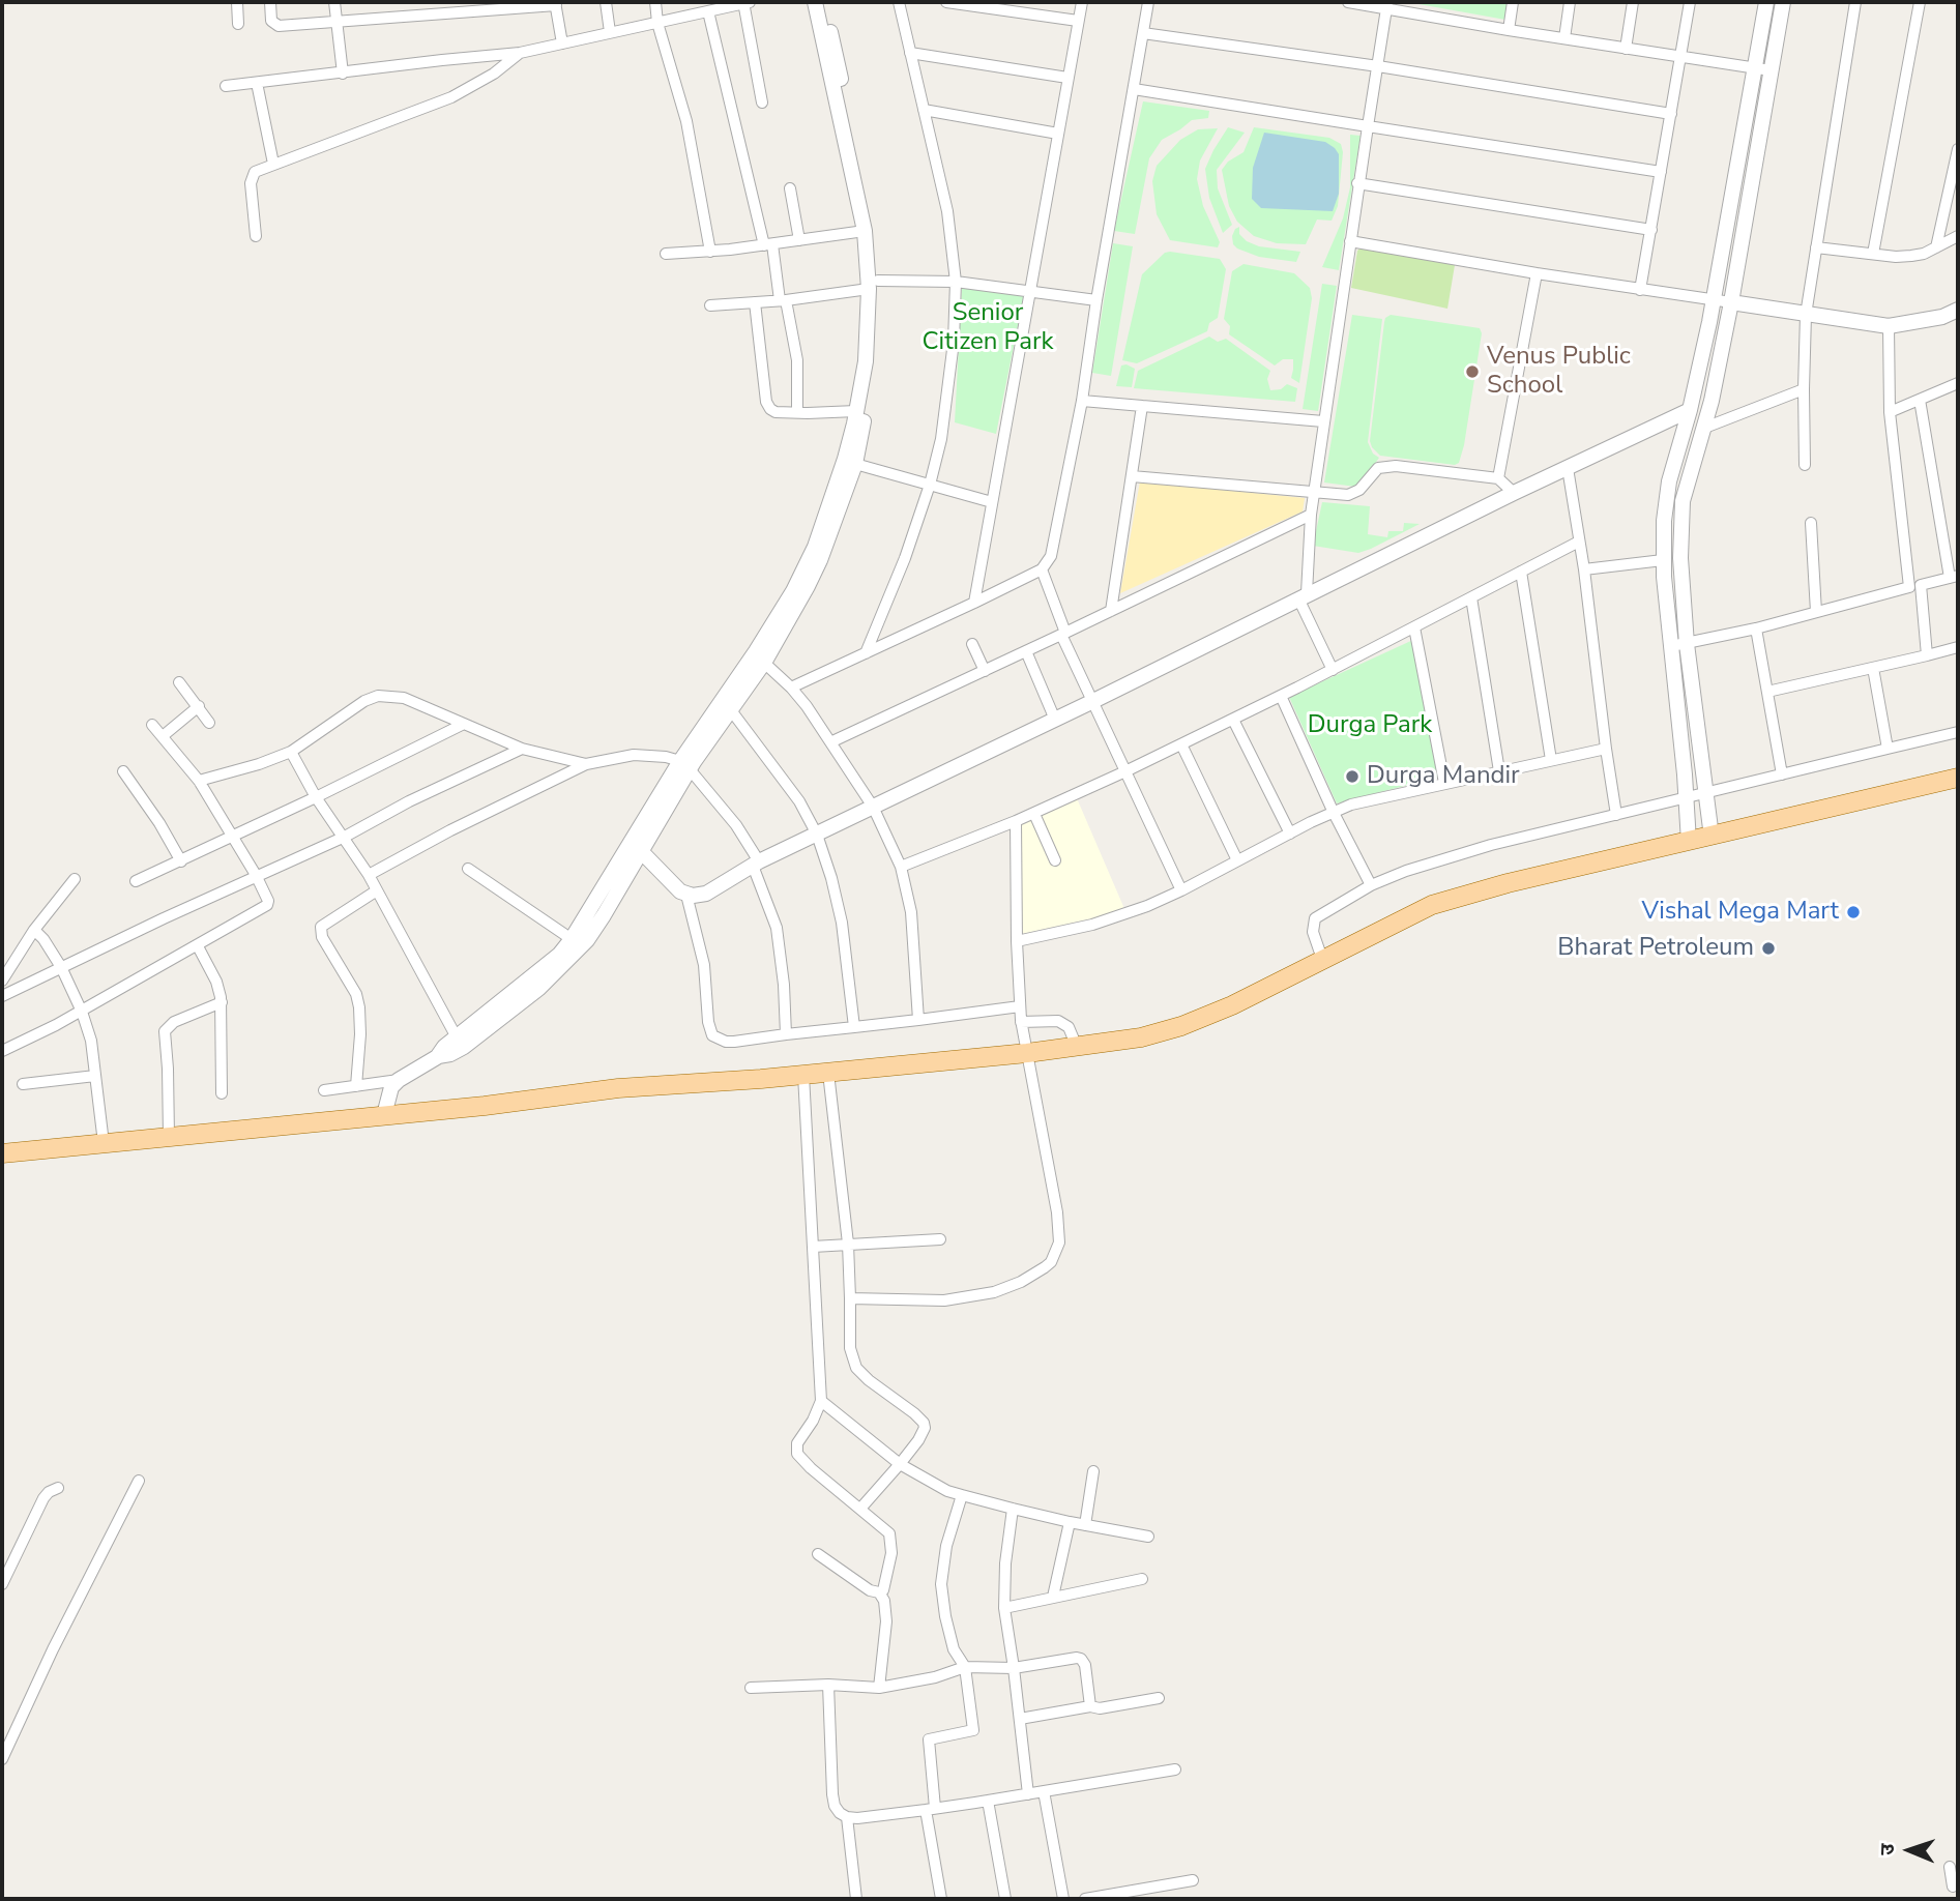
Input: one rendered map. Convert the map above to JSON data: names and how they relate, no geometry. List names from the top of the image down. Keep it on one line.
{"parks":["Senior Citizen Park","Durga Park"],"places":["Venus Public School","Durga Mandir","Vishal Mega Mart","Bharat Petroleum"],"north":"left"}
